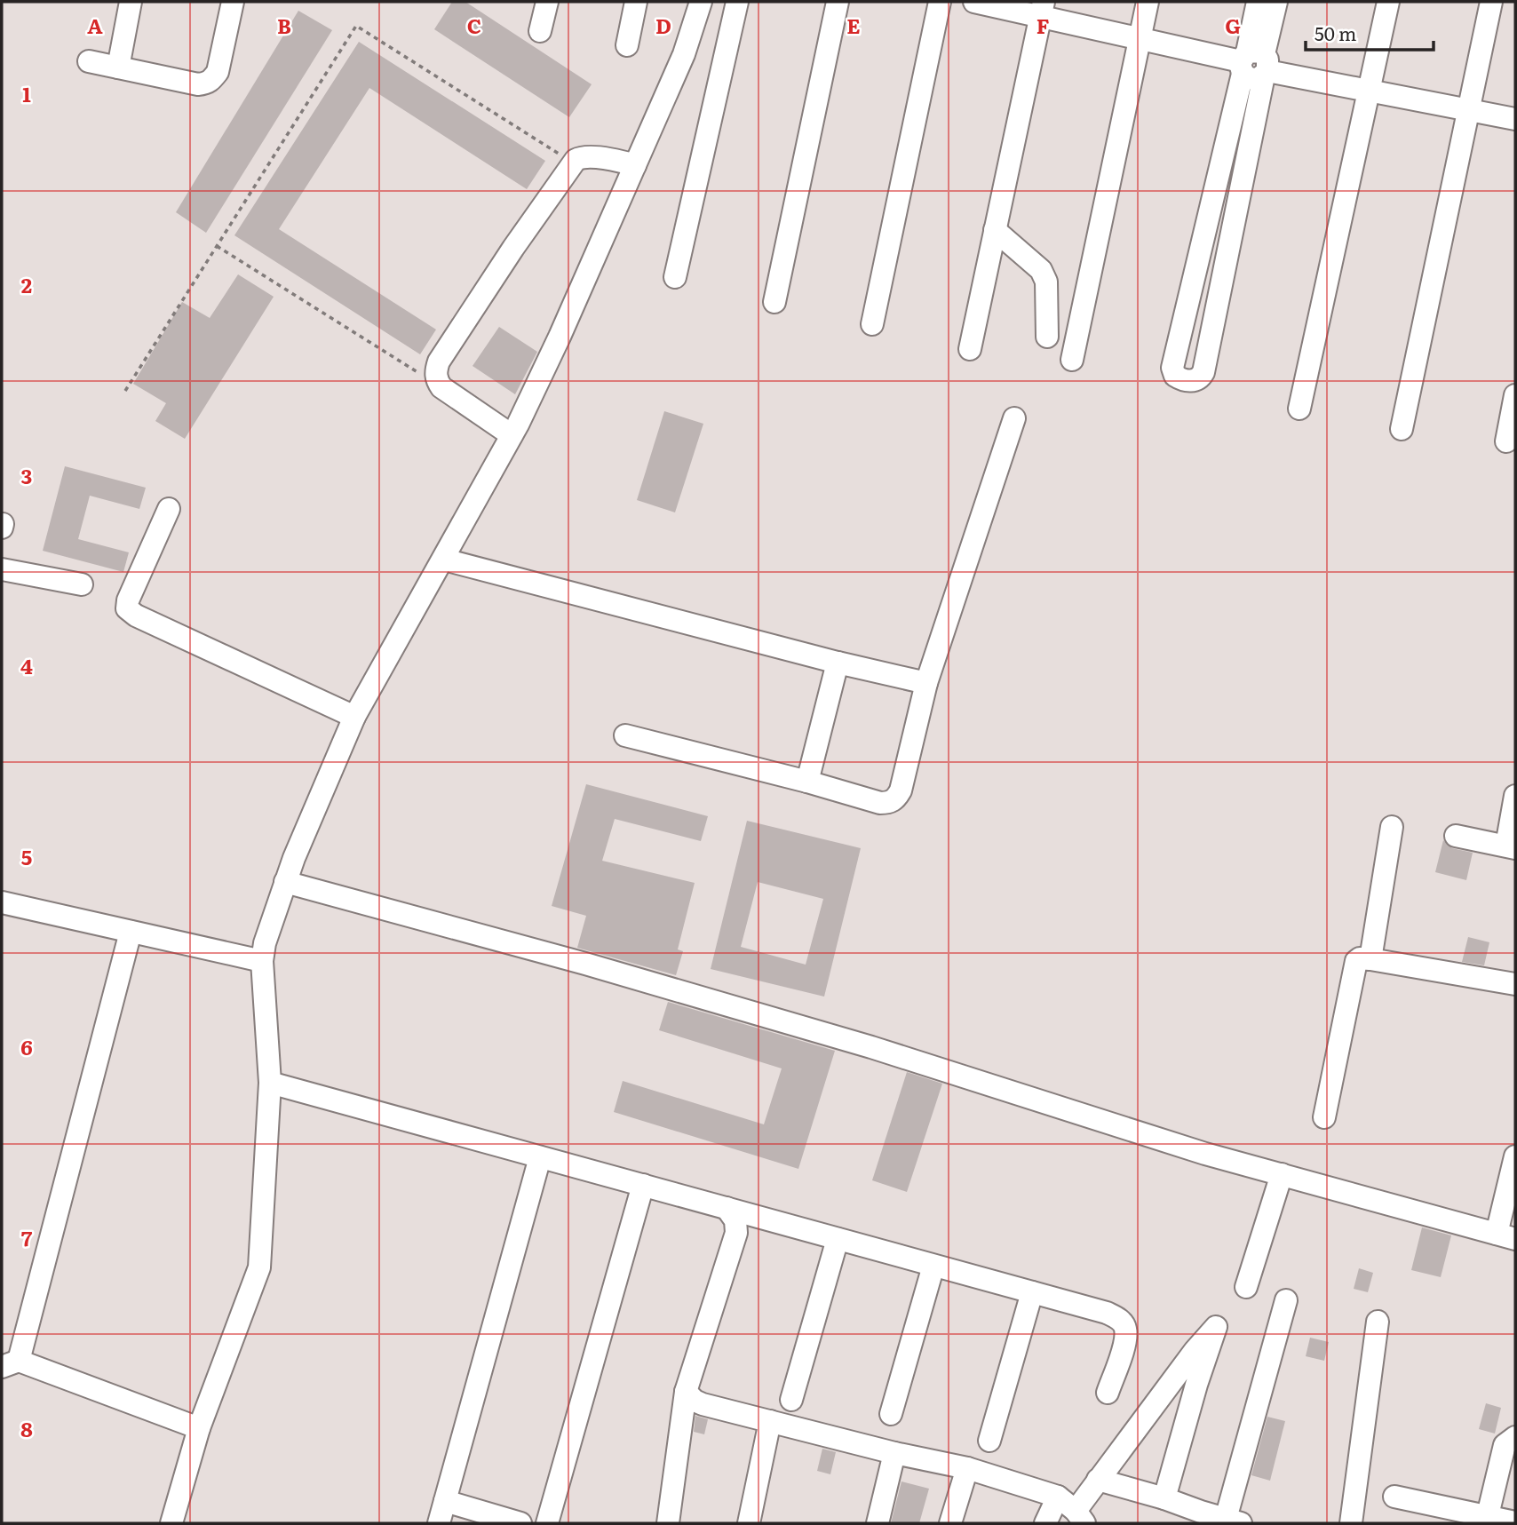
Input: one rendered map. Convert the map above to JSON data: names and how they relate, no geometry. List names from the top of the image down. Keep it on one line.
{"scale_bar":"50 m","grid":{"columns":["A","B","C","D","E","F","G"],"rows":["1","2","3","4","5","6","7","8"]}}
